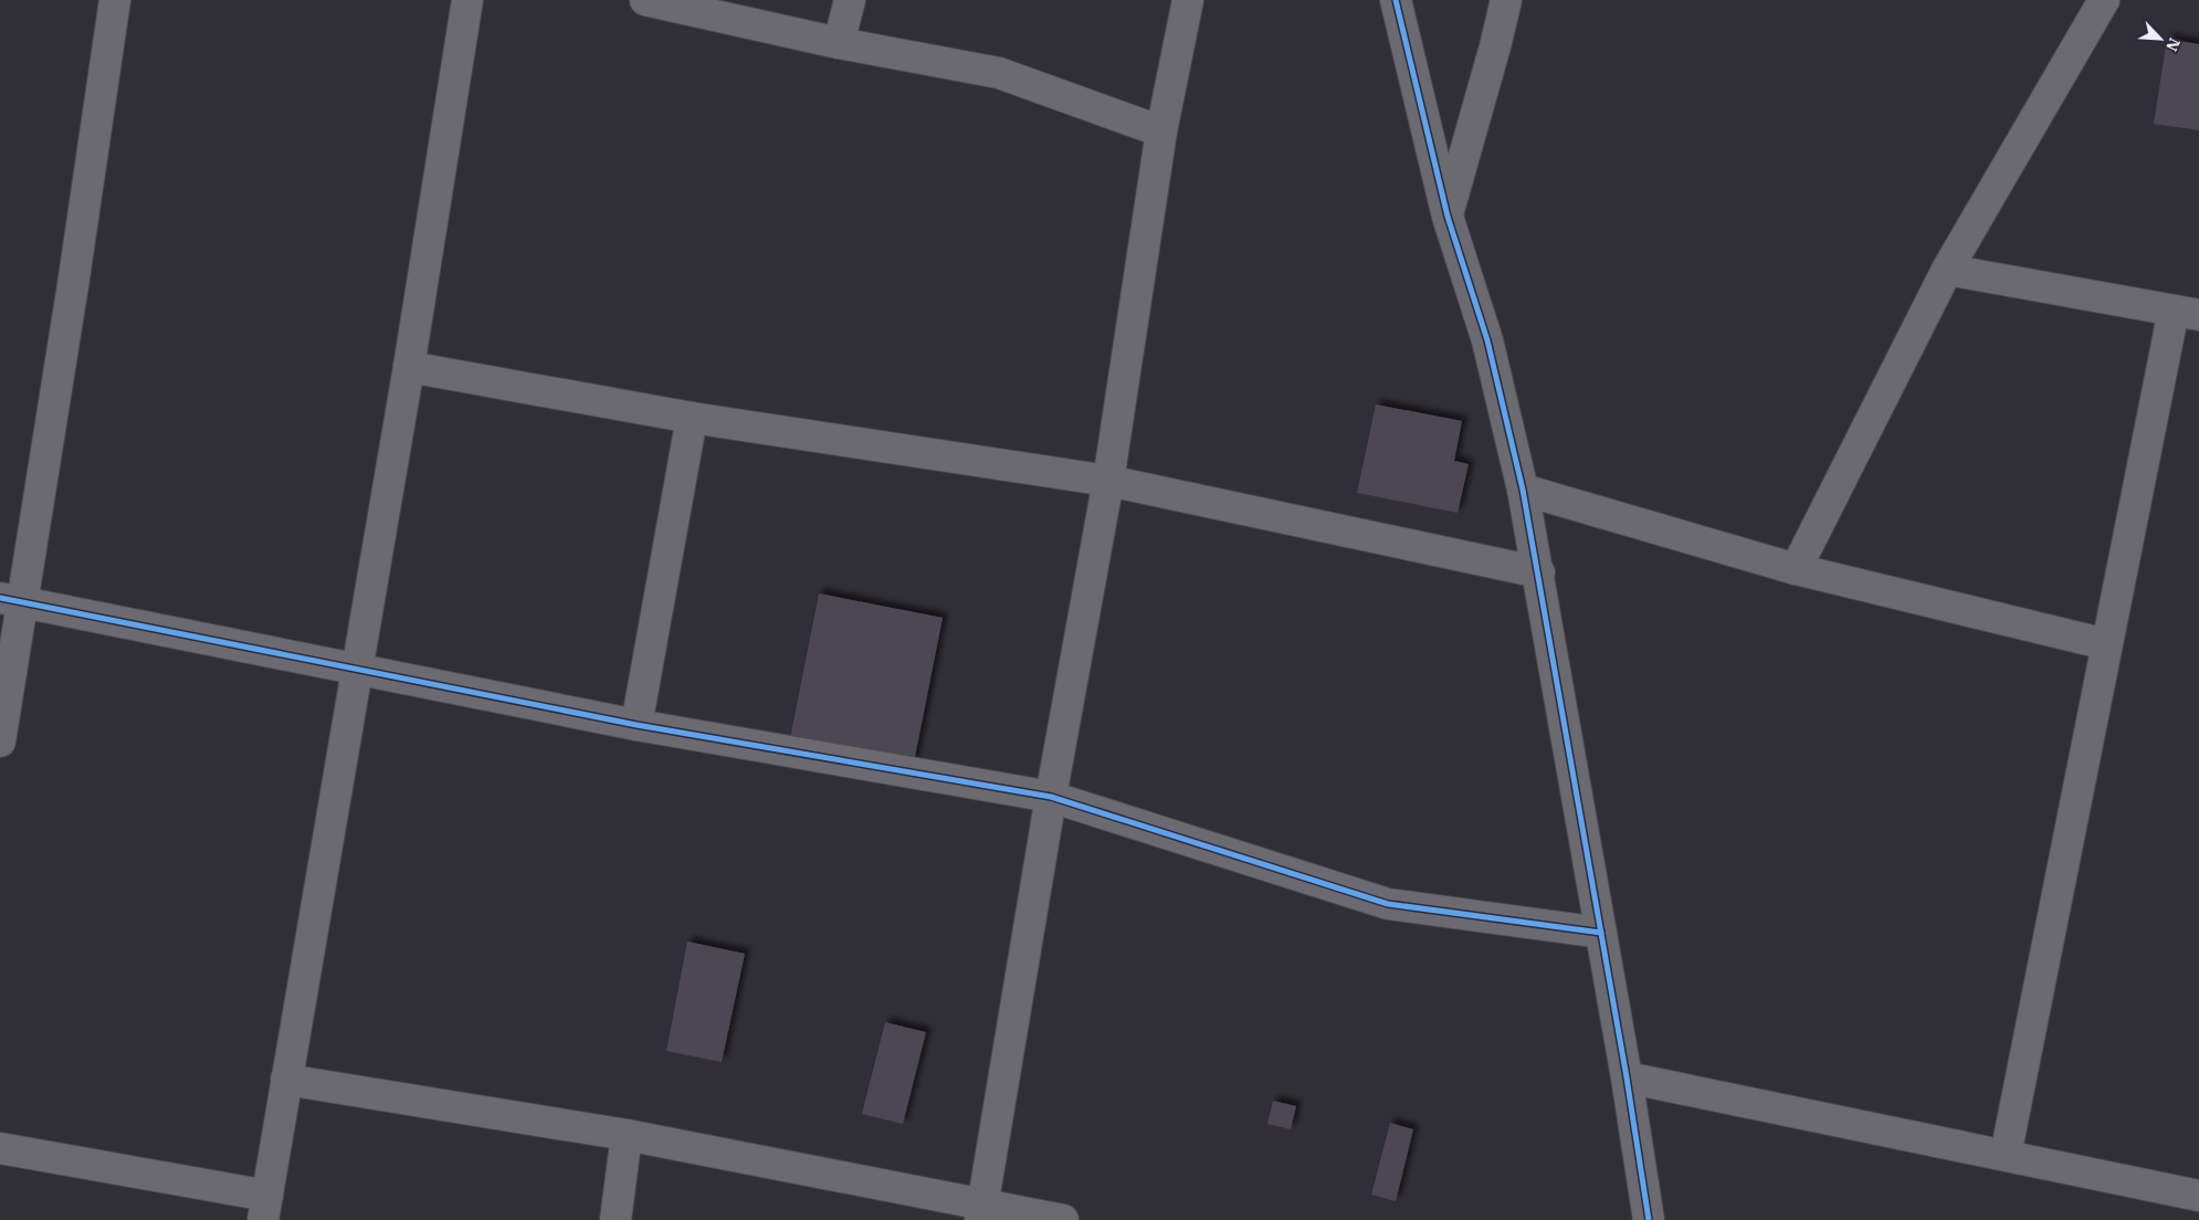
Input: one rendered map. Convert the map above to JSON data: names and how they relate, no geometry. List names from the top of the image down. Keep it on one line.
{"north":"bottom right"}
